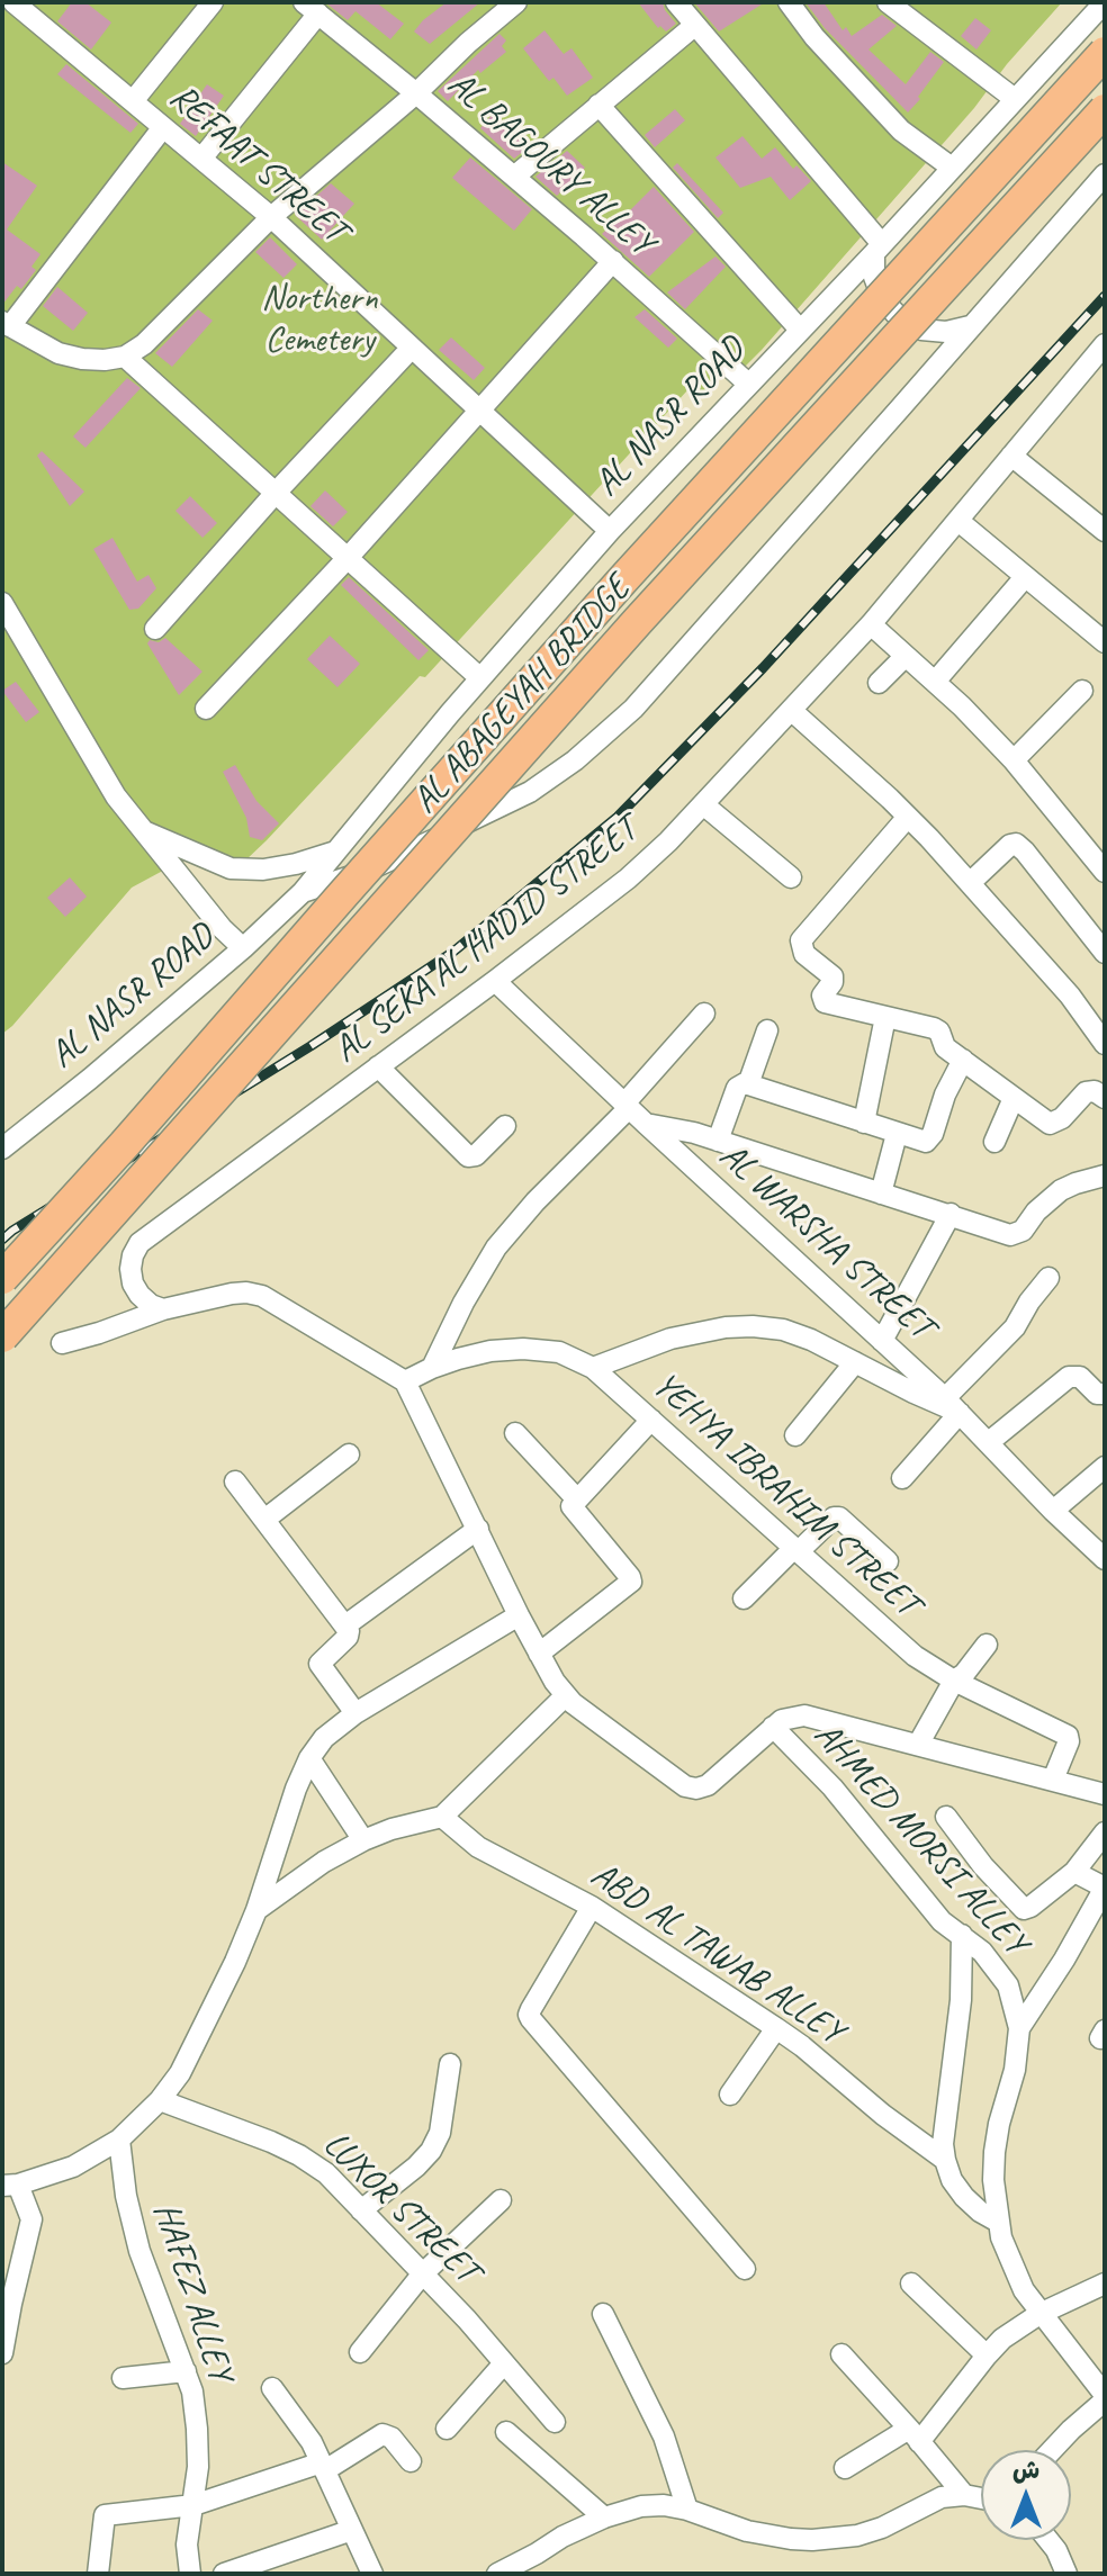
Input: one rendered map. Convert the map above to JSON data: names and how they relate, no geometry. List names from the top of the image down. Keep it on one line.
{"streets":{"highway":["AL ABAGEYAH BRIDGE"],"street":["REFAAT STREET","AL BAGOURY ALLEY","AL NASR ROAD","AL SEKA AL HADID STREET","AL WARSHA STREET","YEHYA IBRAHIM STREET","AHMED MORSI ALLEY","ABD AL TAWAB ALLEY","LUXOR STREET","HAFEZ ALLEY"]},"crossings":[["REFAAT STREET","AL NASR ROAD"],["AL BAGOURY ALLEY","AL NASR ROAD"],["AL SEKA AL HADID STREET","AL WARSHA STREET"]],"parks":["Northern Cemetery"],"north":"top"}
